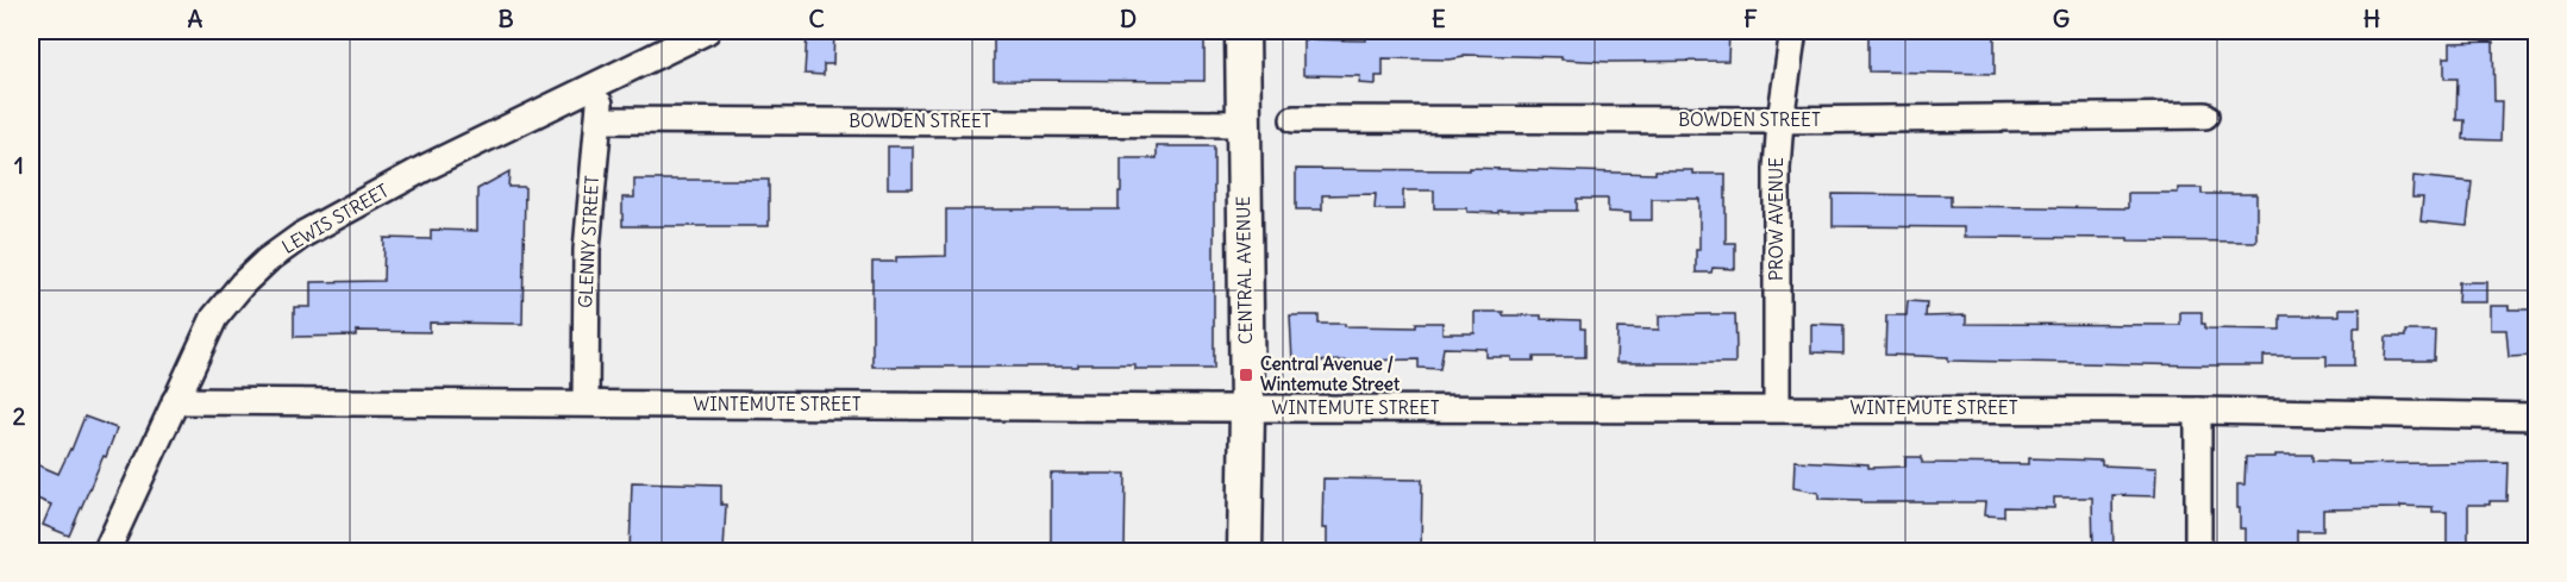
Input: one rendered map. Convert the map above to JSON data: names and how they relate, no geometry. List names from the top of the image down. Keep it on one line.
{"streets":{"main road":["CENTRAL AVENUE"],"street":["BOWDEN STREET","LEWIS STREET","PROW AVENUE","GLENNY STREET","WINTEMUTE STREET"]},"crossings":[["BOWDEN STREET","PROW AVENUE"],["BOWDEN STREET","GLENNY STREET"],["BOWDEN STREET","CENTRAL AVENUE"],["LEWIS STREET","GLENNY STREET"],["LEWIS STREET","WINTEMUTE STREET"],["PROW AVENUE","WINTEMUTE STREET"],["GLENNY STREET","WINTEMUTE STREET"],["CENTRAL AVENUE","WINTEMUTE STREET"]],"places":{"transit":["Central Avenue / Wintemute Street"]},"grid":{"columns":["A","B","C","D","E","F","G","H"],"rows":["1","2"]}}
